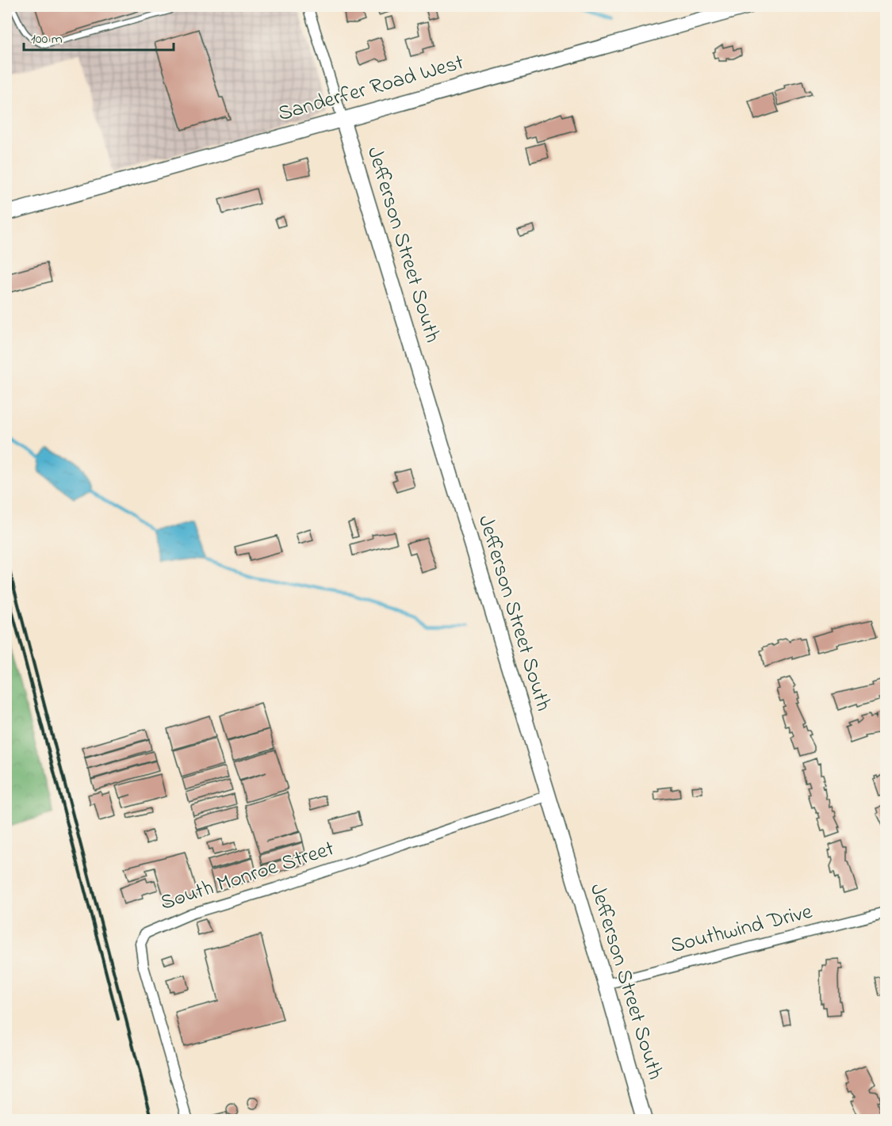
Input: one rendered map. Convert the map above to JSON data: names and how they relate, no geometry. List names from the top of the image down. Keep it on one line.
{"streets":{"street":["Sanderfer Road West","Jefferson Street South","South Monroe Street","Southwind Drive"]},"crossings":[["Sanderfer Road West","Jefferson Street South"],["Jefferson Street South","South Monroe Street"],["Jefferson Street South","Southwind Drive"]],"scale_bar":"100 m"}
